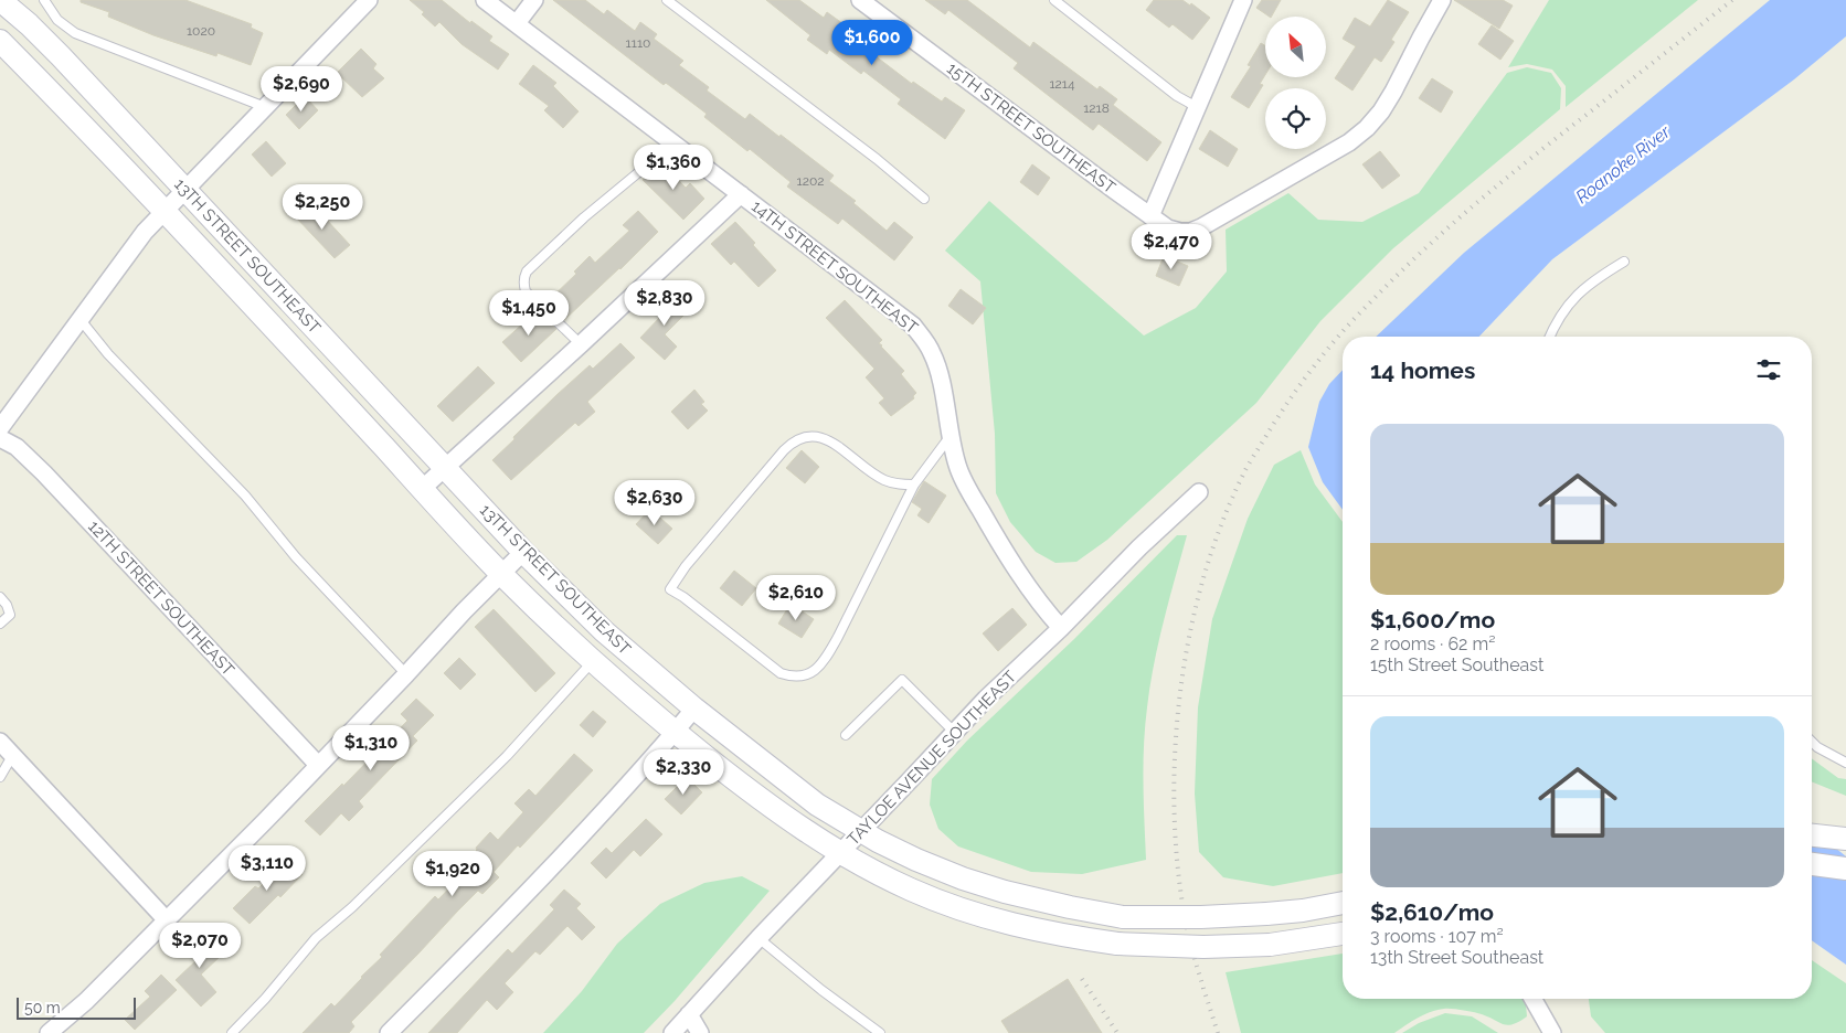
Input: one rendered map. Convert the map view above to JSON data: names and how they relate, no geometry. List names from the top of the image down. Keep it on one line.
{"streets":{"main road":["13TH STREET SOUTHEAST"],"street":["15TH STREET SOUTHEAST","14TH STREET SOUTHEAST","12TH STREET SOUTHEAST","TAYLOE AVENUE SOUTHEAST"]},"crossings":[["13TH STREET SOUTHEAST","TAYLOE AVENUE SOUTHEAST"],["14TH STREET SOUTHEAST","TAYLOE AVENUE SOUTHEAST"]],"water":["Roanoke River"],"house_numbers":["1020","1110","1214","1218","1202"],"scale_bar":"50 m","north":"top left","page":{"price":["$1,600","$2,690","$1,360","$2,250","$2,470","$2,830","$1,450","$2,630","$2,610","$1,310","$2,330","$3,110","$1,920","$2,070"],"heading":"14 homes","list":[{"name":"$1,600/mo","note":"2 rooms · 62 m² · 15th Street Southeast"},{"name":"$2,610/mo","note":"3 rooms · 107 m² · 13th Street Southeast"}],"scale":"50 m"}}
